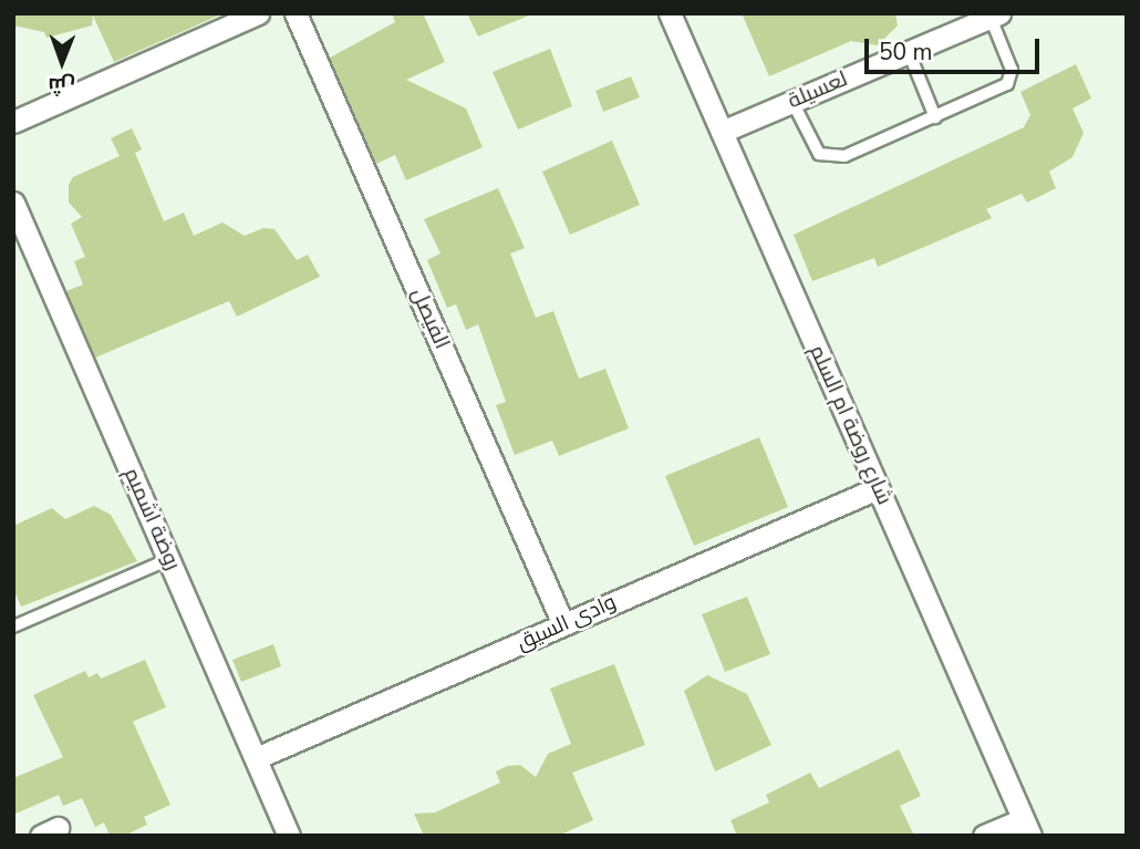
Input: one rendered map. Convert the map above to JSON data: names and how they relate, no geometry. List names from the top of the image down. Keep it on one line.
{"streets":{"street":["لعسيلة","الفيصل","شارع روضة ام السلم","روضة اشميم","وادى السيق"]},"crossings":[["لعسيلة","شارع روضة ام السلم"],["الفيصل","وادى السيق"],["شارع روضة ام السلم","وادى السيق"],["روضة اشميم","وادى السيق"]],"scale_bar":"50 m","north":"bottom"}
